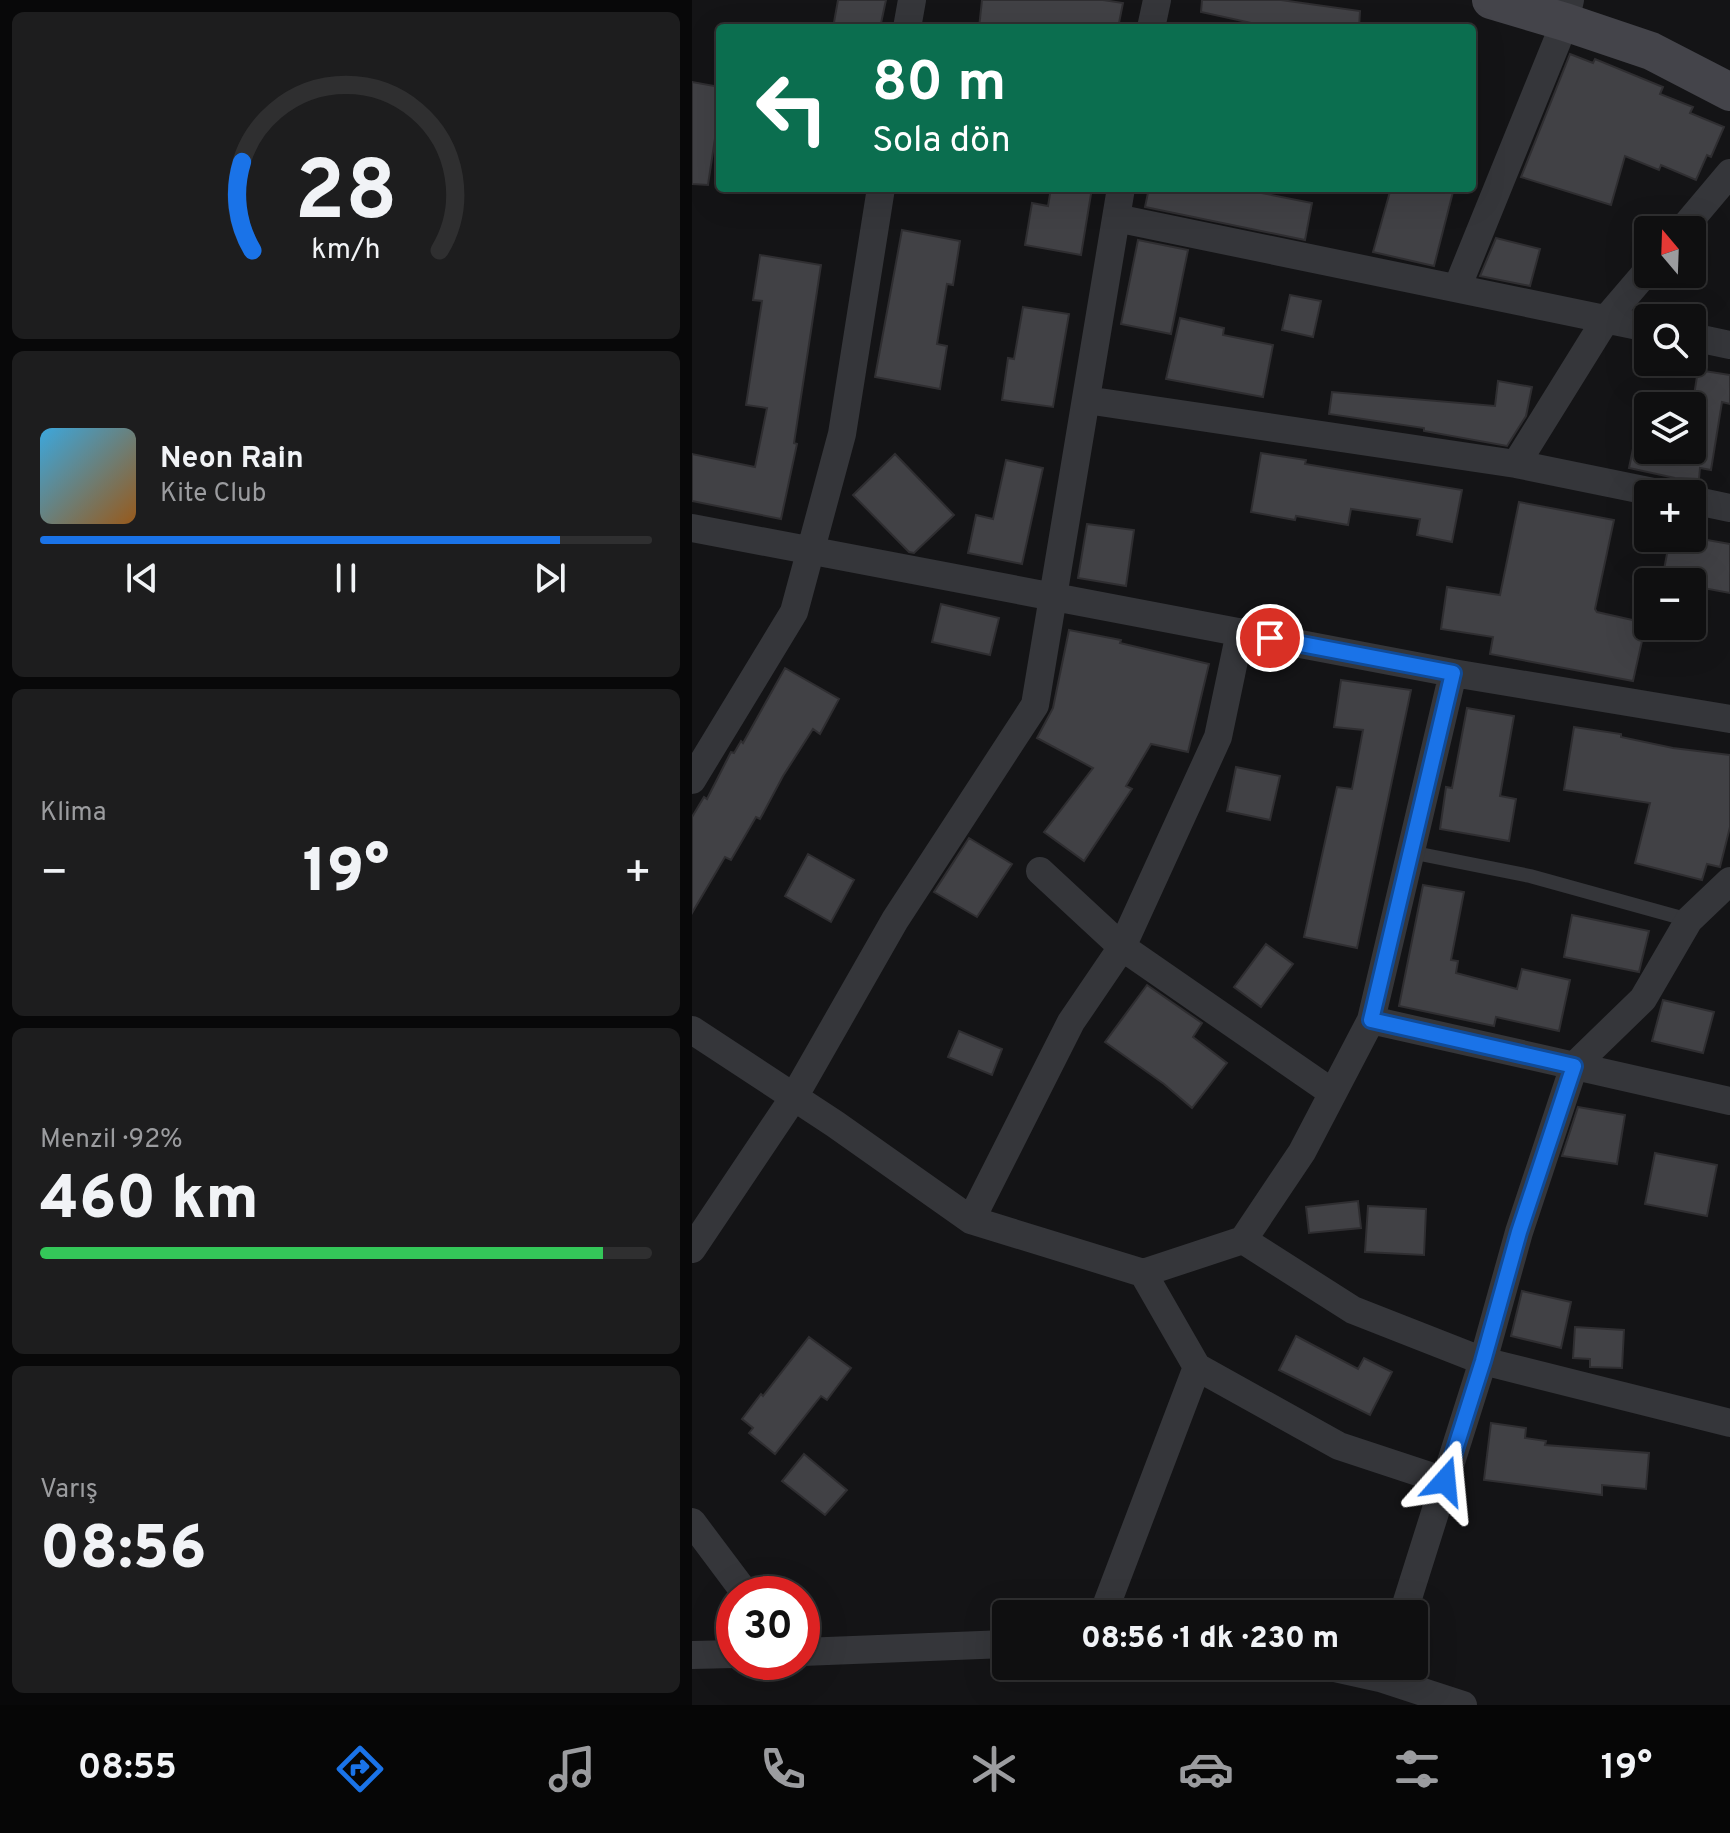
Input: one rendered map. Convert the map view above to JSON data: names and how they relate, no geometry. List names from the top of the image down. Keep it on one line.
{"north":"top","page":{"turn":["80 m","Sola dön"],"map_buttons":["+","−"],"song":["Neon Rain","Kite Club"],"tile":["Klima",["Menzil · 92%","460 km"],["Varış","08:56"]],"heat":["−","19°","+"],"limit":"30","trip":"08:56 · 1 dk · 230 m","tabs":["08:55","19°"],"gauge":["28","km/h"]}}
